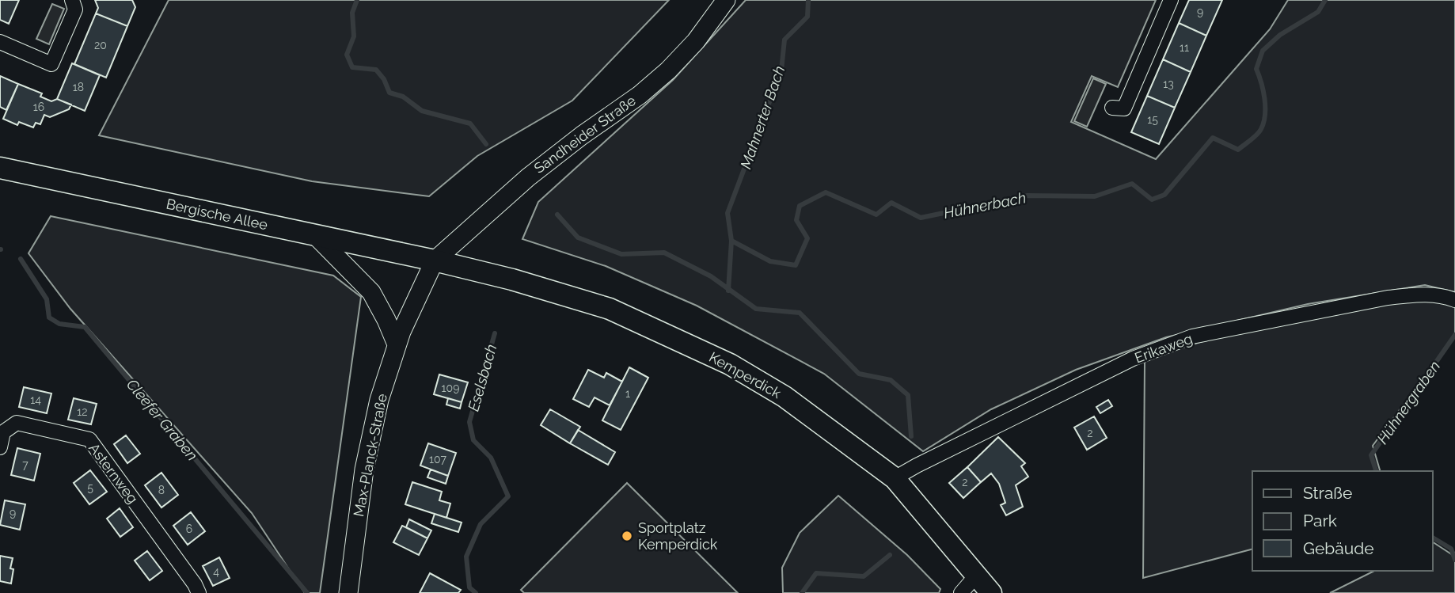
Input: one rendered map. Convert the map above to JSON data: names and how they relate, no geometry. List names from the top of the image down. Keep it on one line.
{"streets":{"main road":["Bergische Allee","Kemperdick"],"street":["Sandheider Straße","Erikaweg","Max-Planck-Straße","Asternweg"]},"crossings":[["Sandheider Straße","Bergische Allee"],["Sandheider Straße","Kemperdick"],["Sandheider Straße","Max-Planck-Straße"],["Bergische Allee","Kemperdick"],["Bergische Allee","Max-Planck-Straße"],["Erikaweg","Kemperdick"],["Kemperdick","Max-Planck-Straße"]],"water":["Mahnerter Bach","Hühnerbach","Eselsbach","Hühnergraben","Cleefer Graben"],"places":["Sportplatz Kemperdick"],"house_numbers":["9","20","11","13","18","16","15","109","1","14","12","2","107","7","2","5","8","9","6","4"],"legend":["Straße","Park","Gebäude"]}
